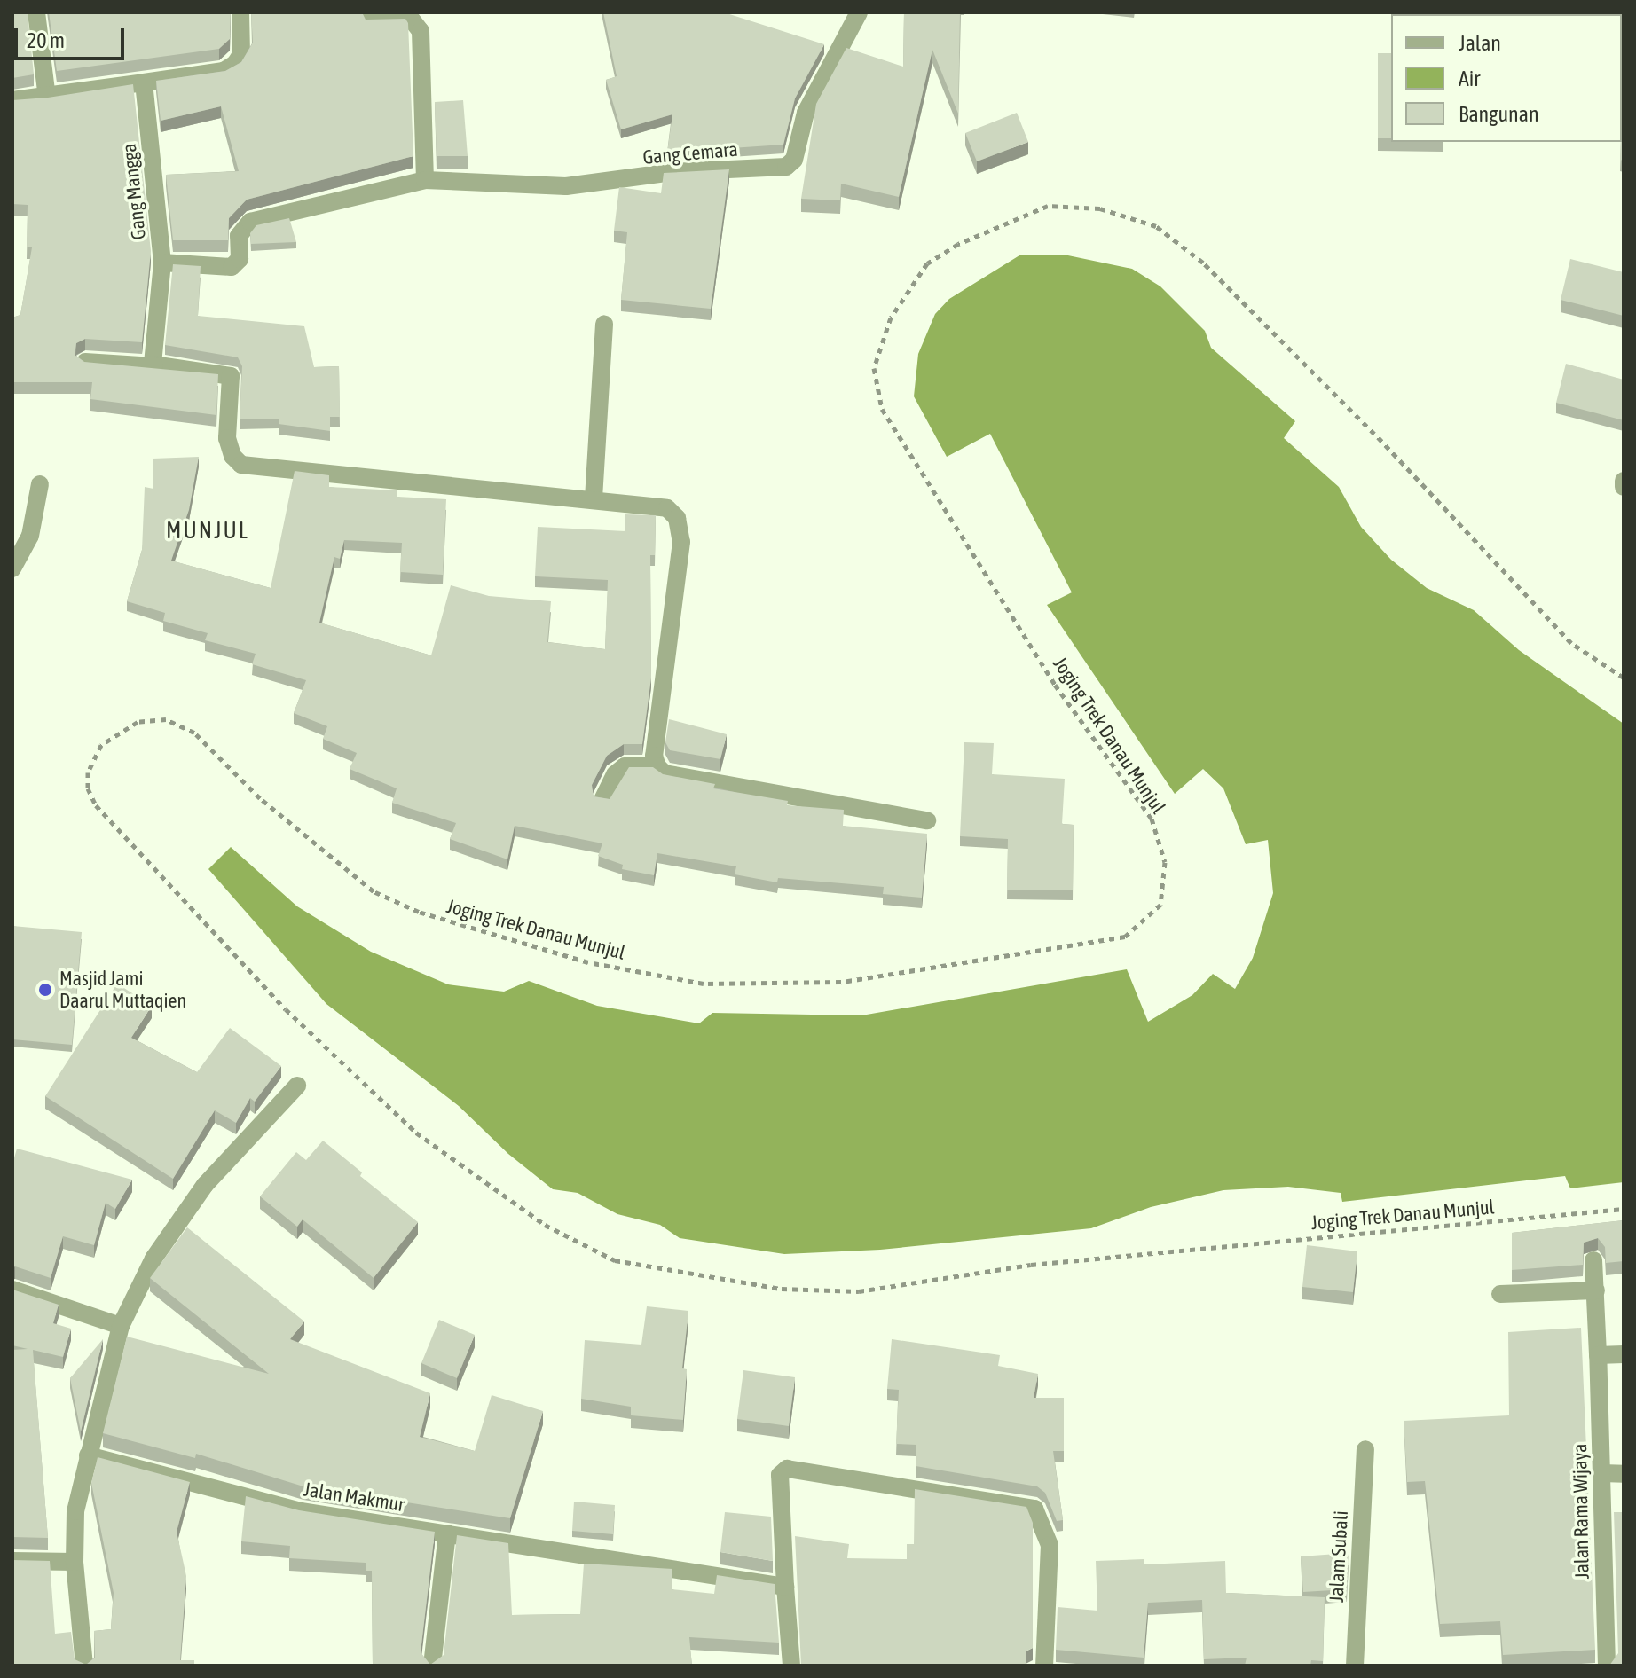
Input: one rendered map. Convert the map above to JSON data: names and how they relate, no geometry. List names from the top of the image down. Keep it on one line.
{"streets":{"street":["Gang Cemara","Gang Mangga","Jalan Makmur","Jalan Rama Wijaya","Jalam Subali"],"path":["Joging Trek Danau Munjul"]},"crossings":[["Gang Cemara","Gang Mangga"]],"districts":["MUNJUL"],"places":["Masjid Jami Daarul Muttaqien"],"legend":["Jalan","Air","Bangunan"],"scale_bar":"20 m"}
